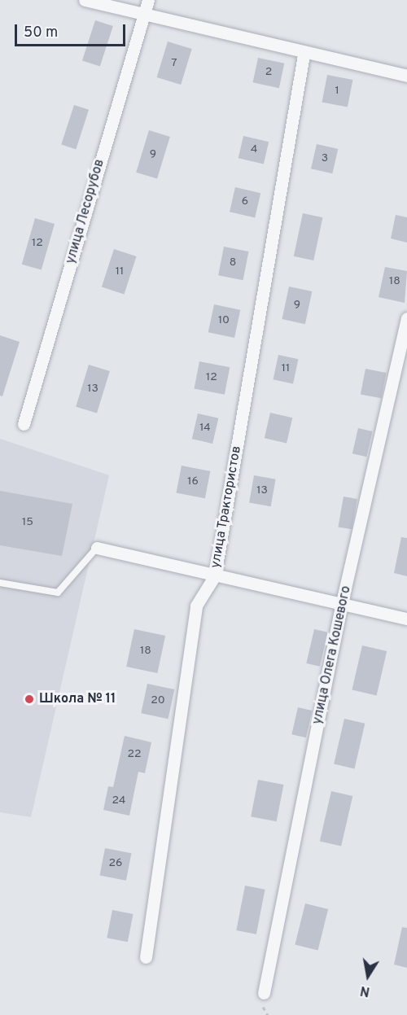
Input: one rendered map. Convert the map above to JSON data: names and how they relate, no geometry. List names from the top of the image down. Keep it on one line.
{"streets":{"street":["улица Лесорубов","улица Трактористов","улица Олега Кошевого"]},"places":["Школа № 11"],"house_numbers":["7","2","1","4","9","3","6","12","8","11","18","9","10","11","12","13","14","16","13","15","18","20","22","24","26"],"scale_bar":"50 m","north":"bottom"}
